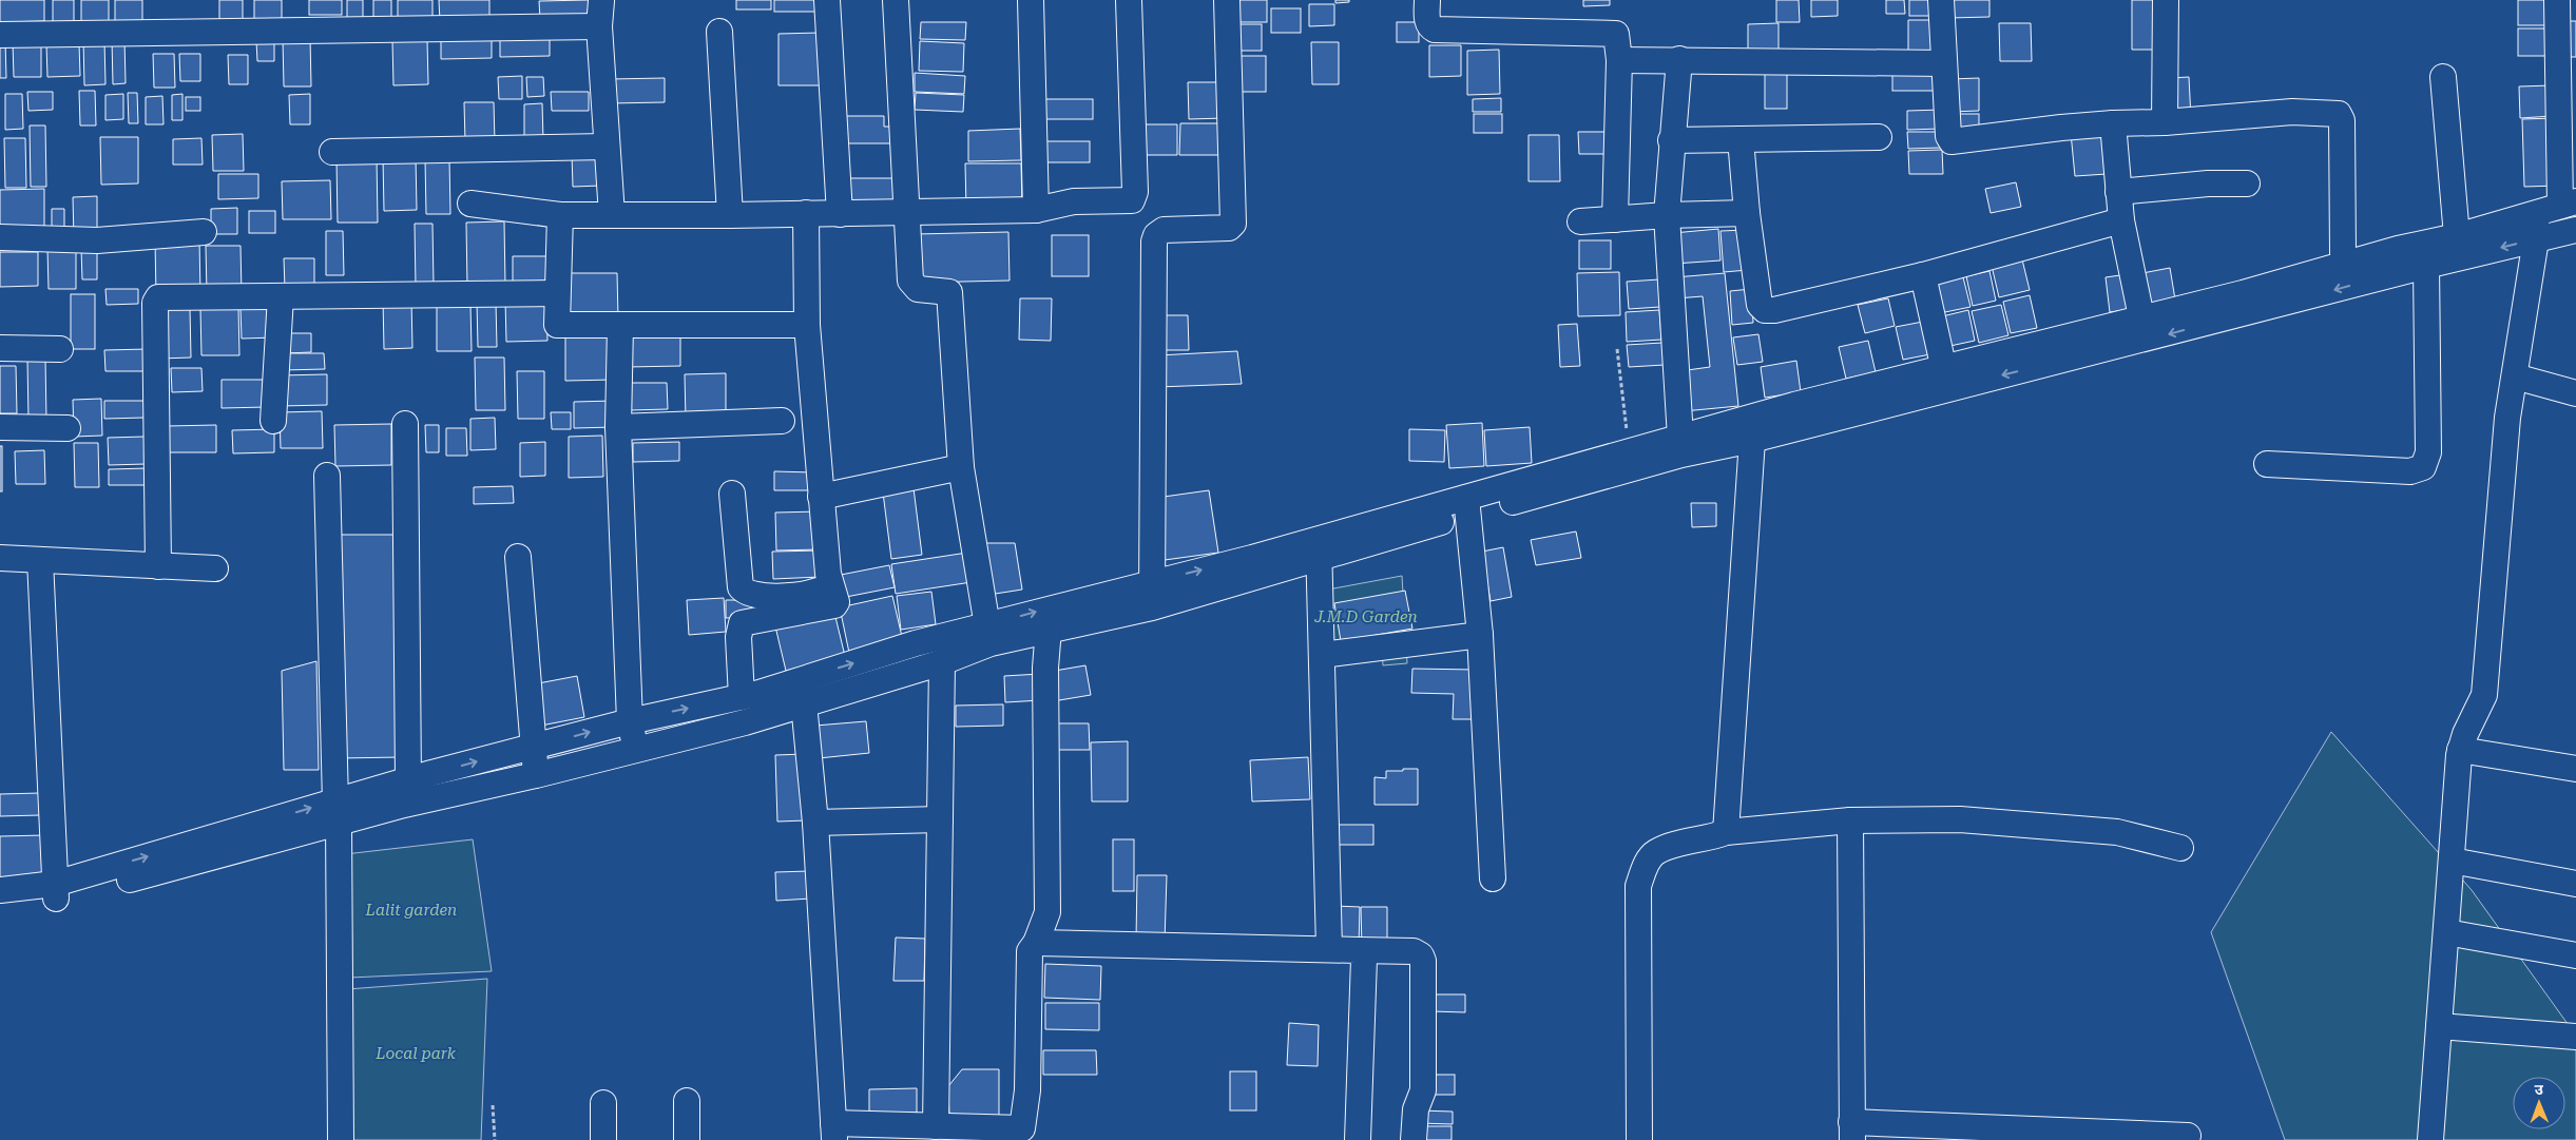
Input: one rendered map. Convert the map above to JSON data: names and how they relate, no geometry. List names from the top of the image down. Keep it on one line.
{"parks":["J.M.D Garden","Lalit garden","Local park"],"north":"top"}
